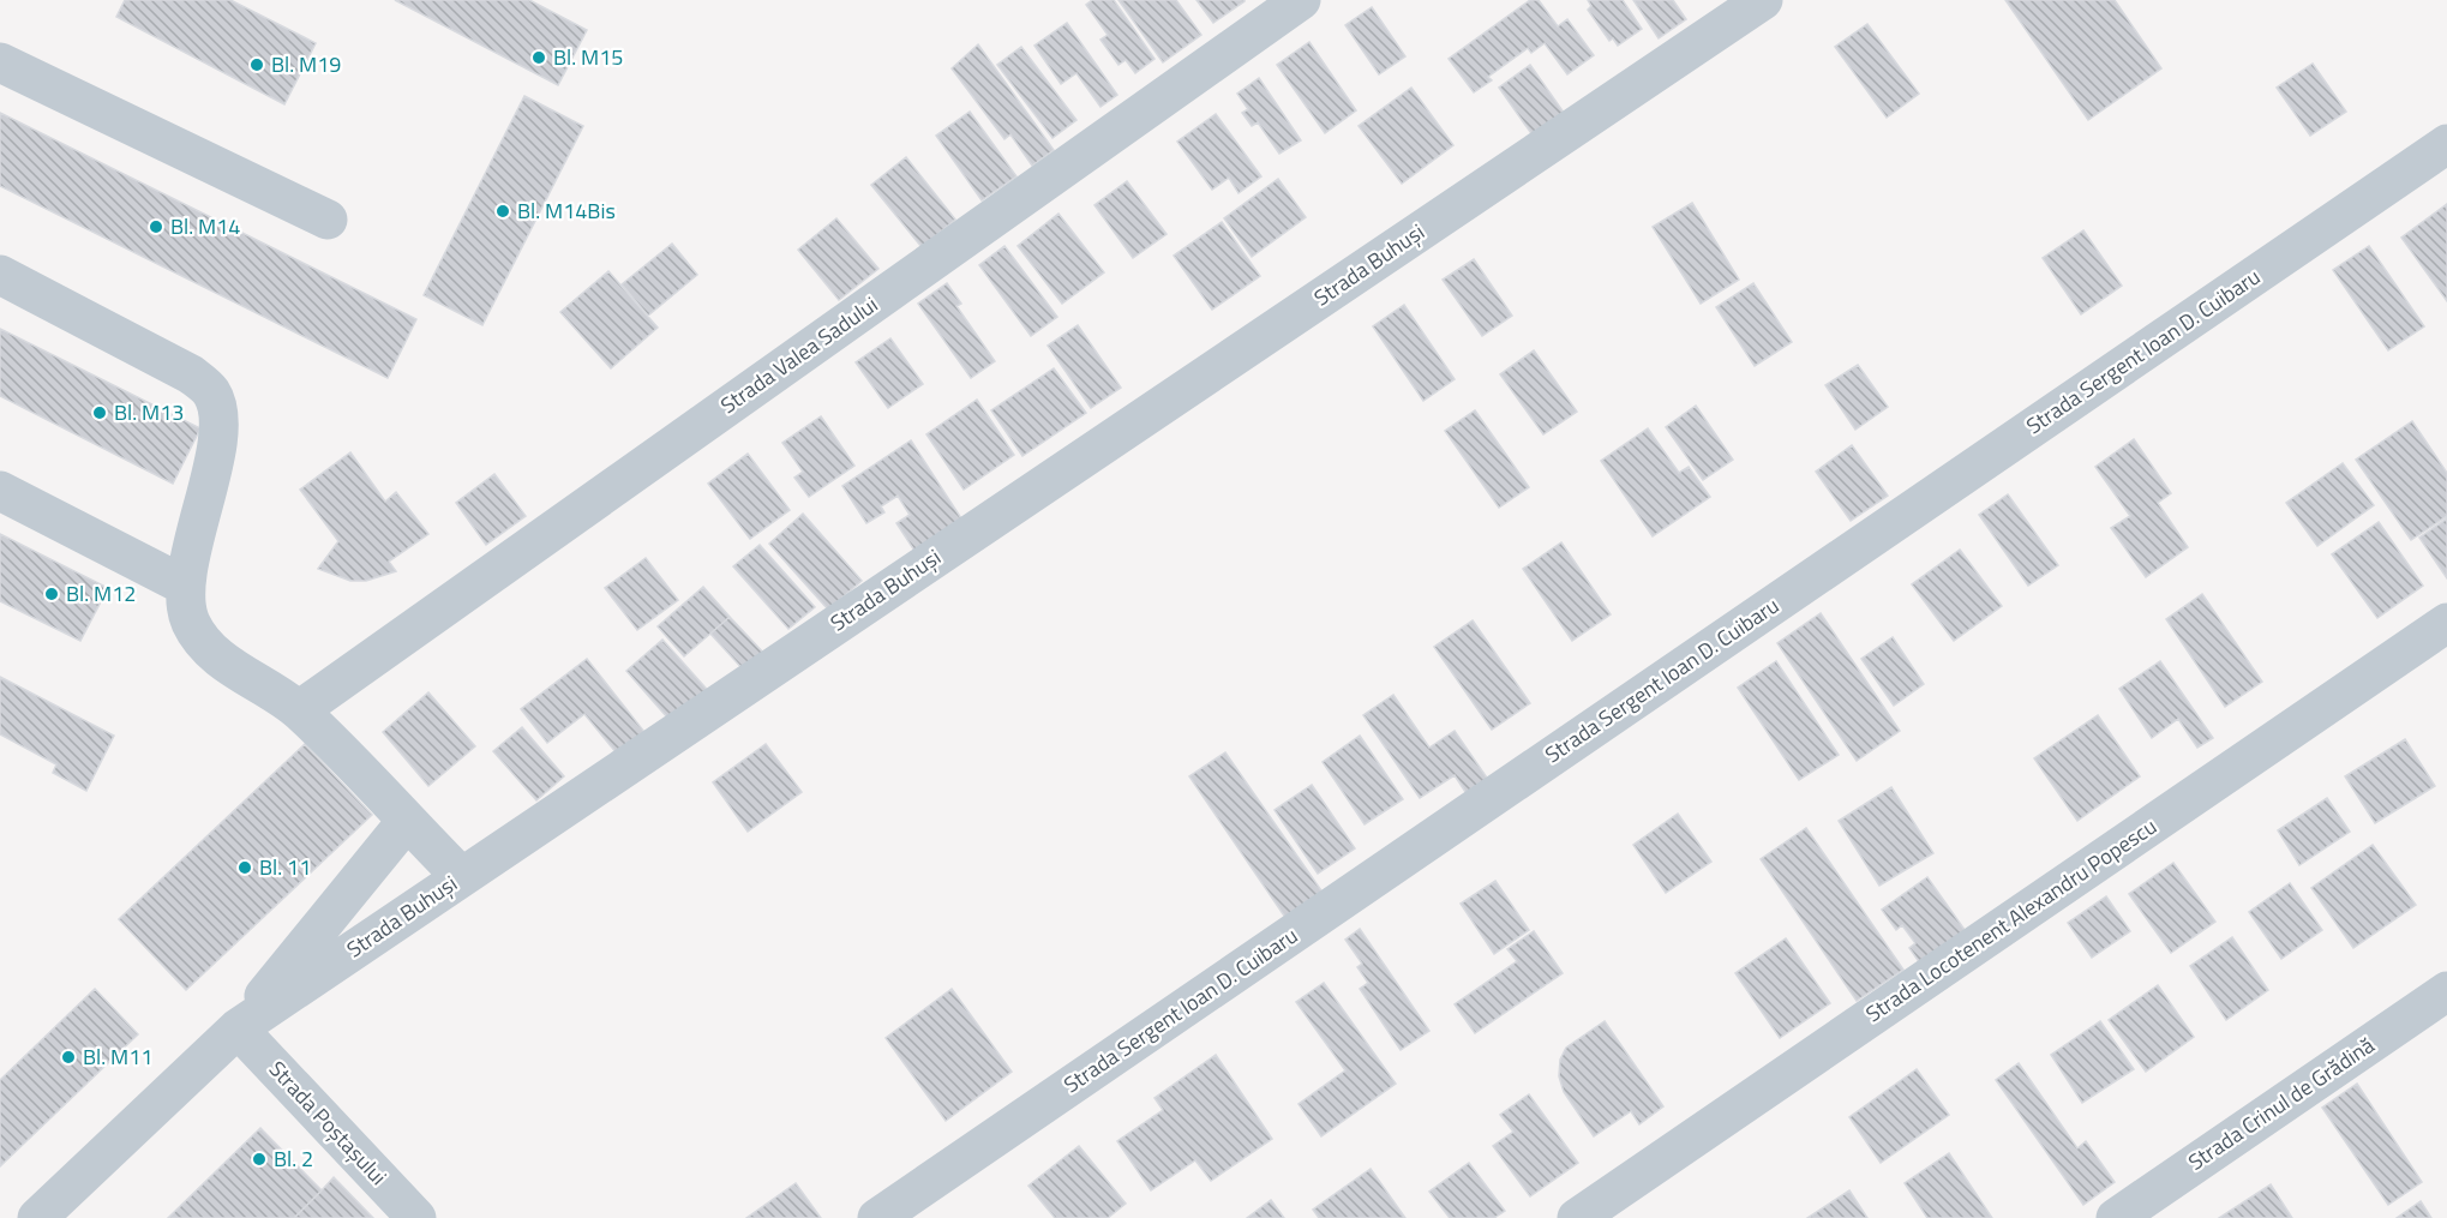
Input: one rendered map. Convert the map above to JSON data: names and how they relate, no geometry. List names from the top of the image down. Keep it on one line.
{"streets":{"street":["Strada Buhuși","Strada Sergent Ioan D. Cuibaru","Strada Valea Sadului","Strada Locotenent Alexandru Popescu","Strada Crinul de Grădină","Strada Poștașului"]},"crossings":[["Strada Buhuși","Strada Poștașului"]],"places":["Bl. M15","Bl. M19","Bl. M14Bis","Bl. M14","Bl. M13","Bl. M12","Bl. 11","Bl. M11","Bl. 2"]}
